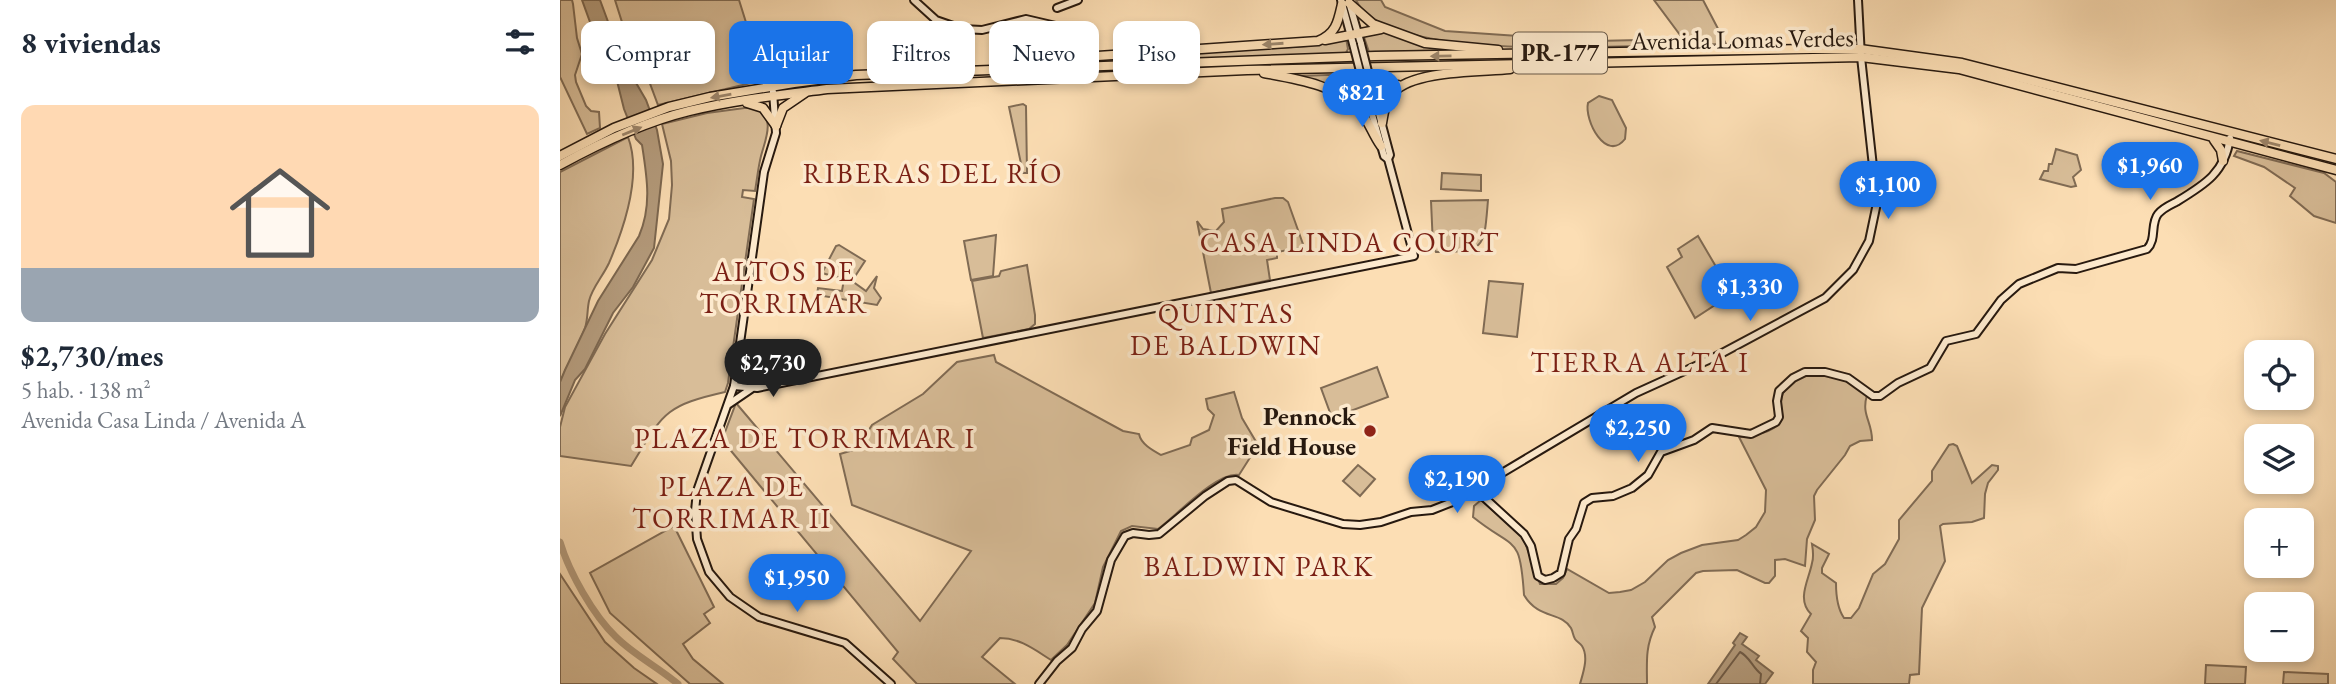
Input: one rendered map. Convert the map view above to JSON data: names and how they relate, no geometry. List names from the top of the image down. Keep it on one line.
{"streets":{"highway":["Avenida Lomas Verdes","PR-177"]},"districts":["RIBERAS DEL RÍO","CASA LINDA COURT","ALTOS DE TORRIMAR","QUINTAS DE BALDWIN","TIERRA ALTA I","PLAZA DE TORRIMAR I","PLAZA DE TORRIMAR II","BALDWIN PARK"],"places":["Pennock Field House"],"page":{"heading":"8 viviendas","chip":["Comprar","Alquilar","Filtros","Nuevo","Piso"],"price":["$821","$1,960","$1,100","$1,330","$2,730","$2,250","$2,190","$1,950"],"list":[{"name":"$2,730/mes","note":"5 hab. · 138 m² · Avenida Casa Linda / Avenida A"}],"map_buttons":["+","−"]}}
